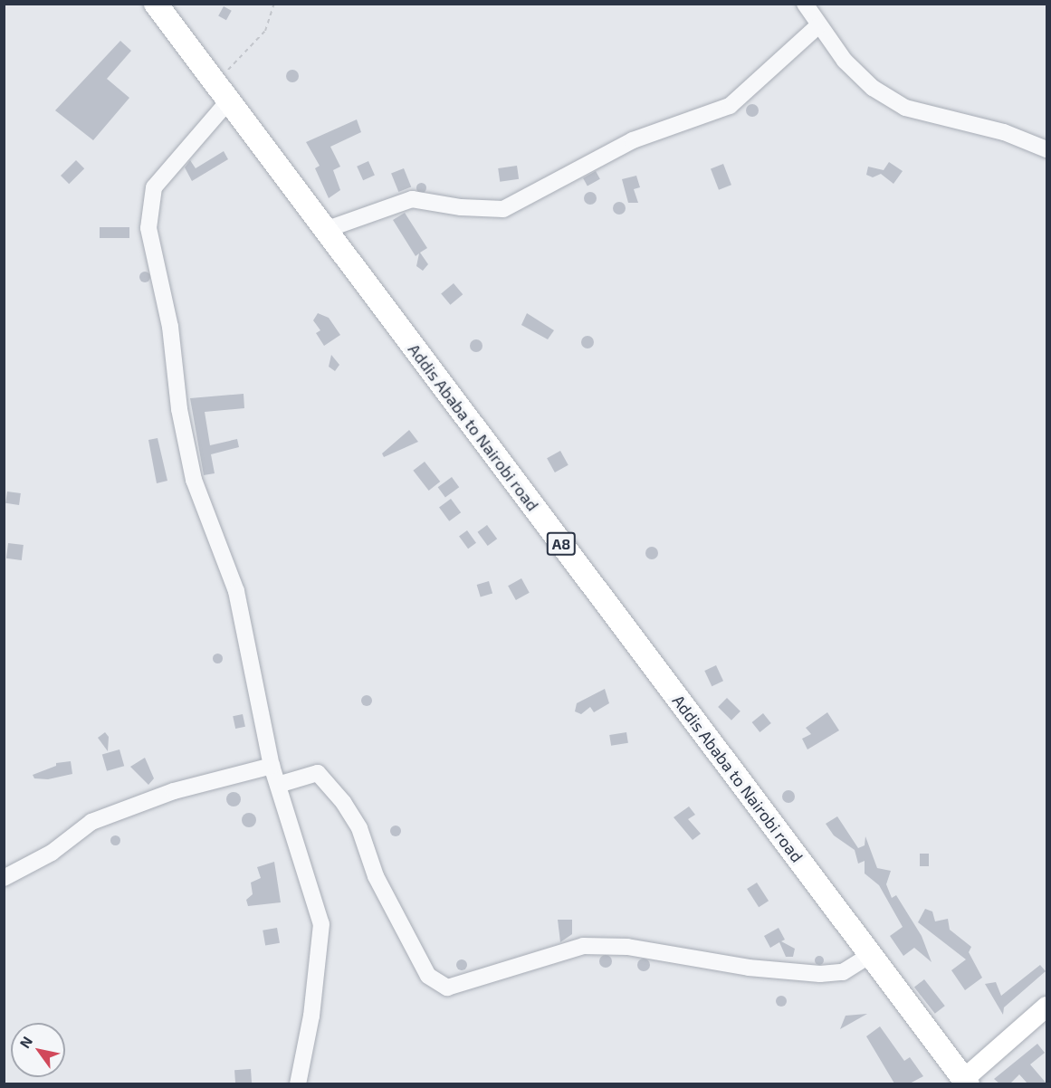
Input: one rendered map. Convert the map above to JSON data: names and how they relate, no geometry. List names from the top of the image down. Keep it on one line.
{"streets":{"highway":["Addis Ababa to Nairobi road","A8"]},"north":"top left"}
